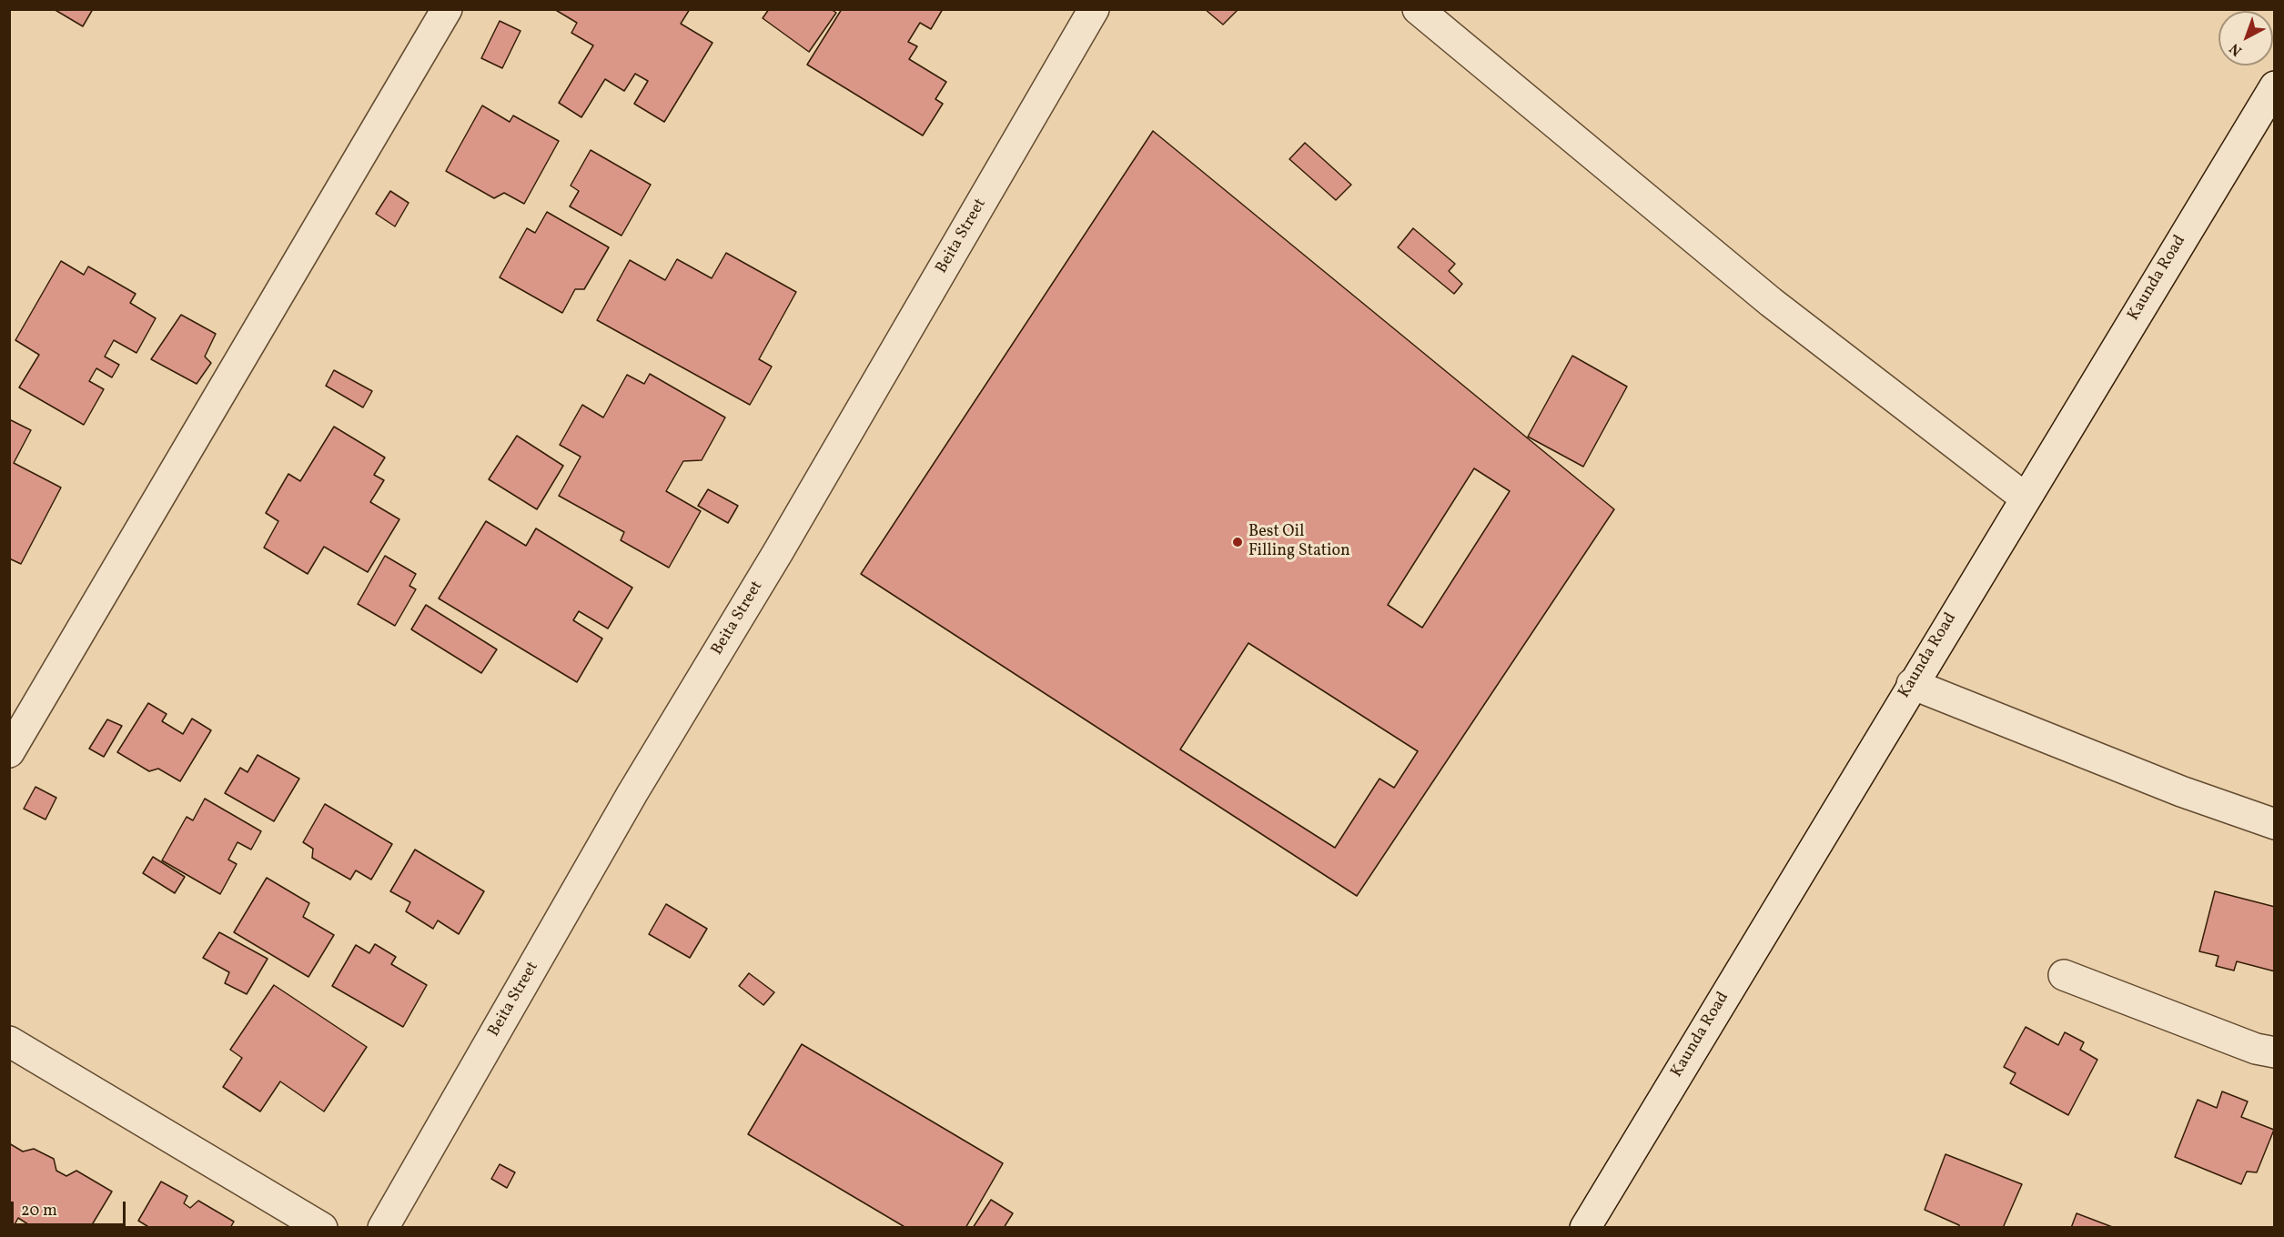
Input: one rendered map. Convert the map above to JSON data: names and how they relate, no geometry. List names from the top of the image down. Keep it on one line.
{"streets":{"street":["Beita Street","Kaunda Road"]},"places":["Best Oil Filling Station"],"scale_bar":"20 m","north":"bottom left"}
